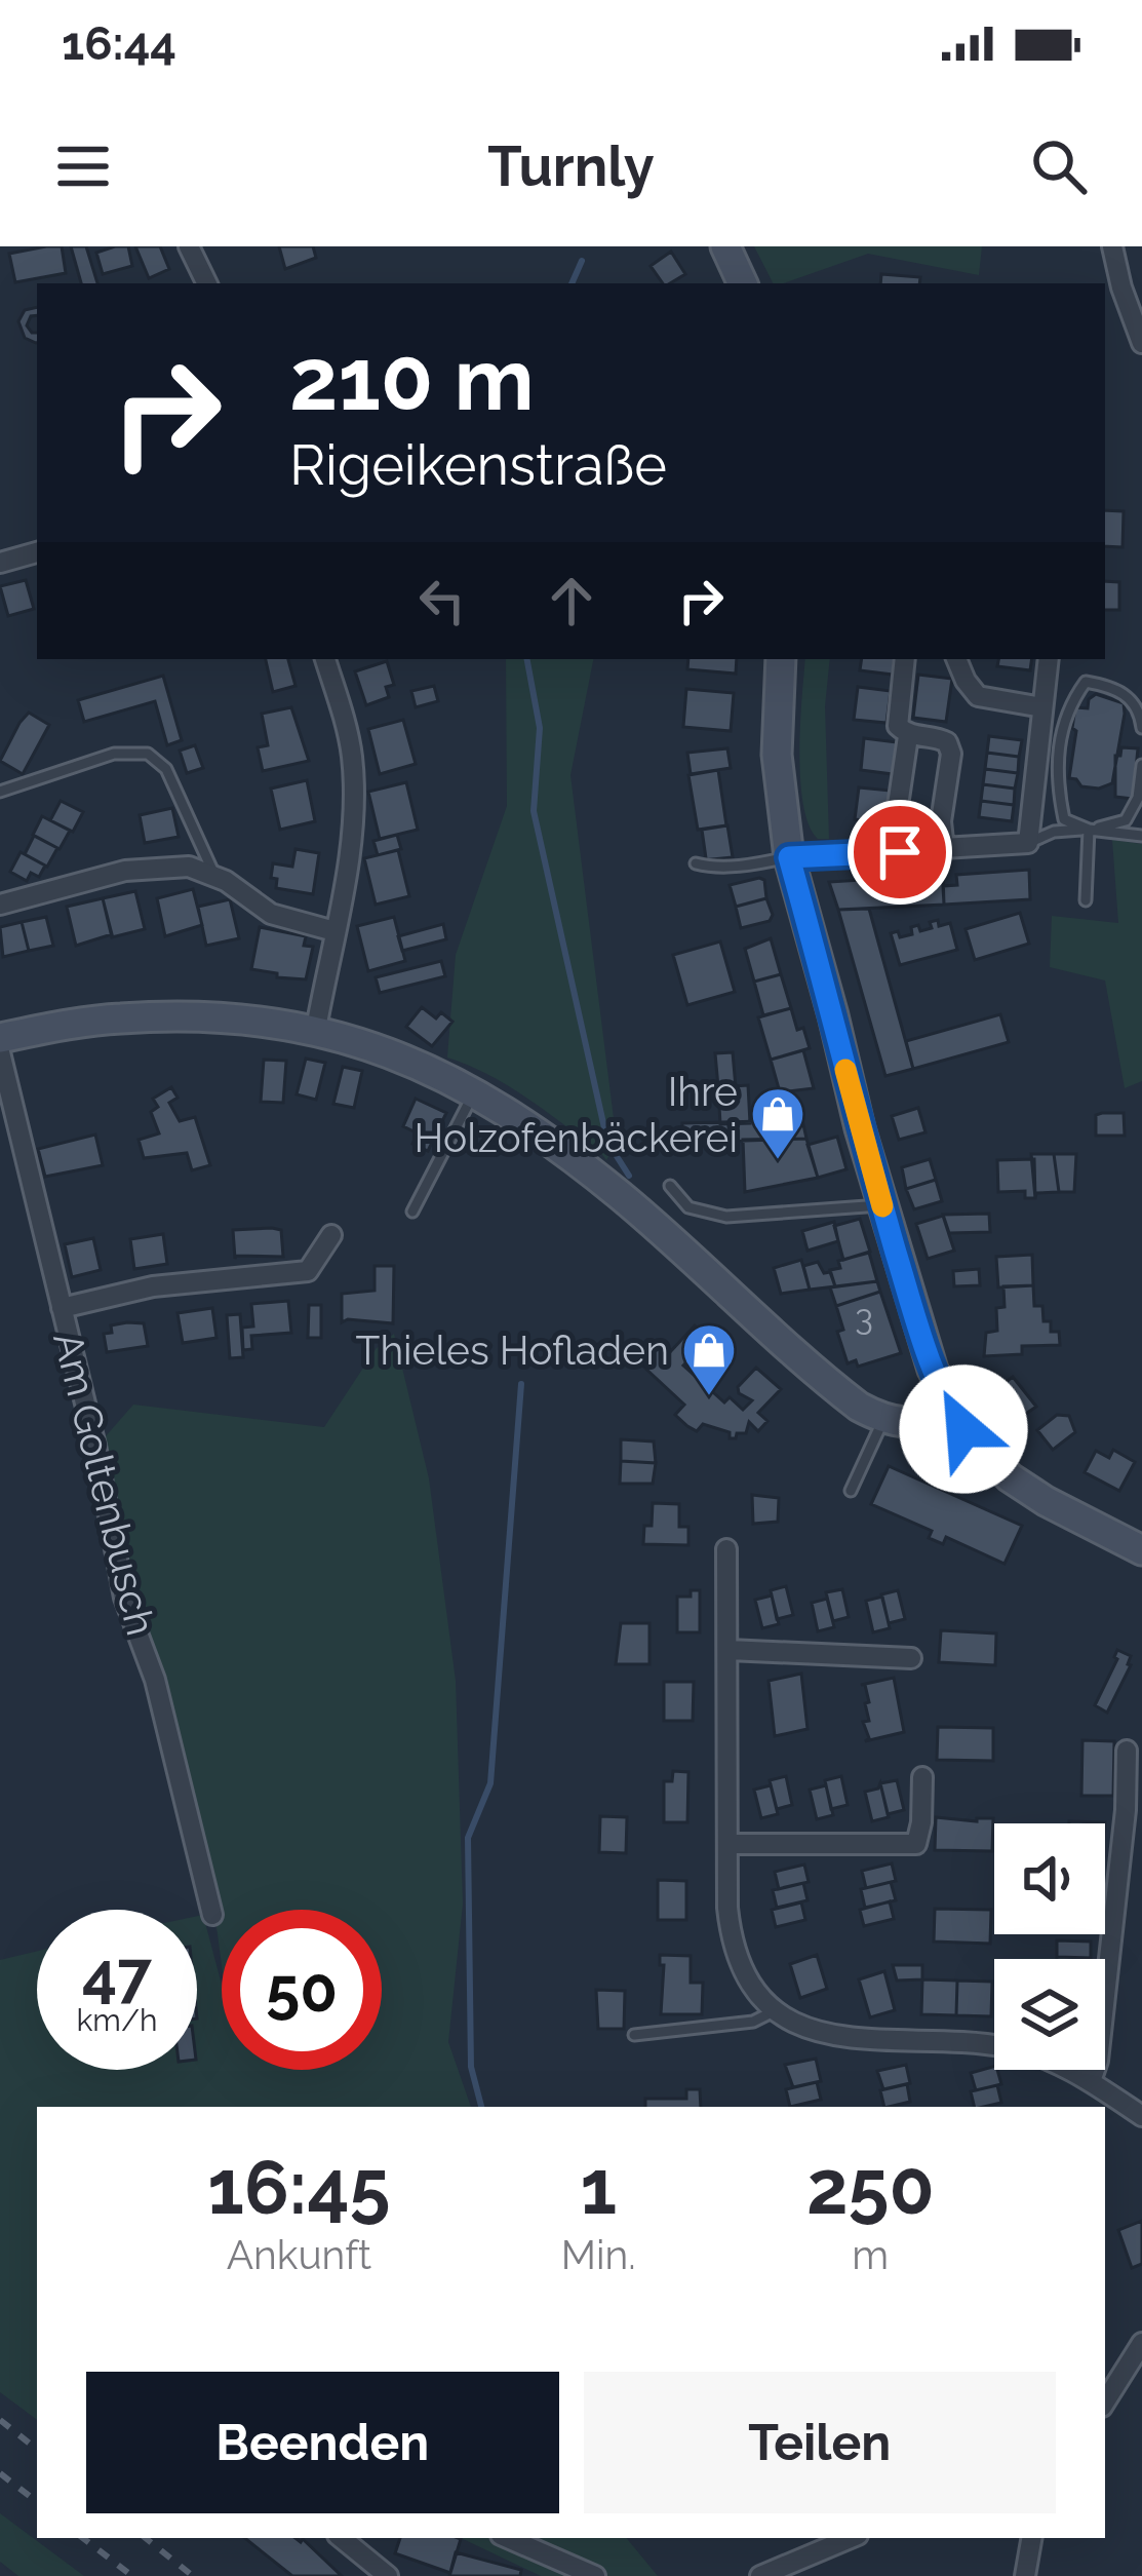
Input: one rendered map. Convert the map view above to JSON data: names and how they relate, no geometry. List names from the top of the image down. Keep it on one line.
{"streets":{"street":["Am Goltenbusch"]},"places":{"shop":["Ihre Holzofenbäckerei","Thieles Hofladen"]},"house_numbers":["3"],"page":{"status":"16:44","header":"Turnly","turn":["210 m","Rigeikenstraße"],"speed":"47 km/h","limit":"50","eta":["16:45","Ankunft","1","Min.","250","m"],"buttons":["Beenden","Teilen"]}}
